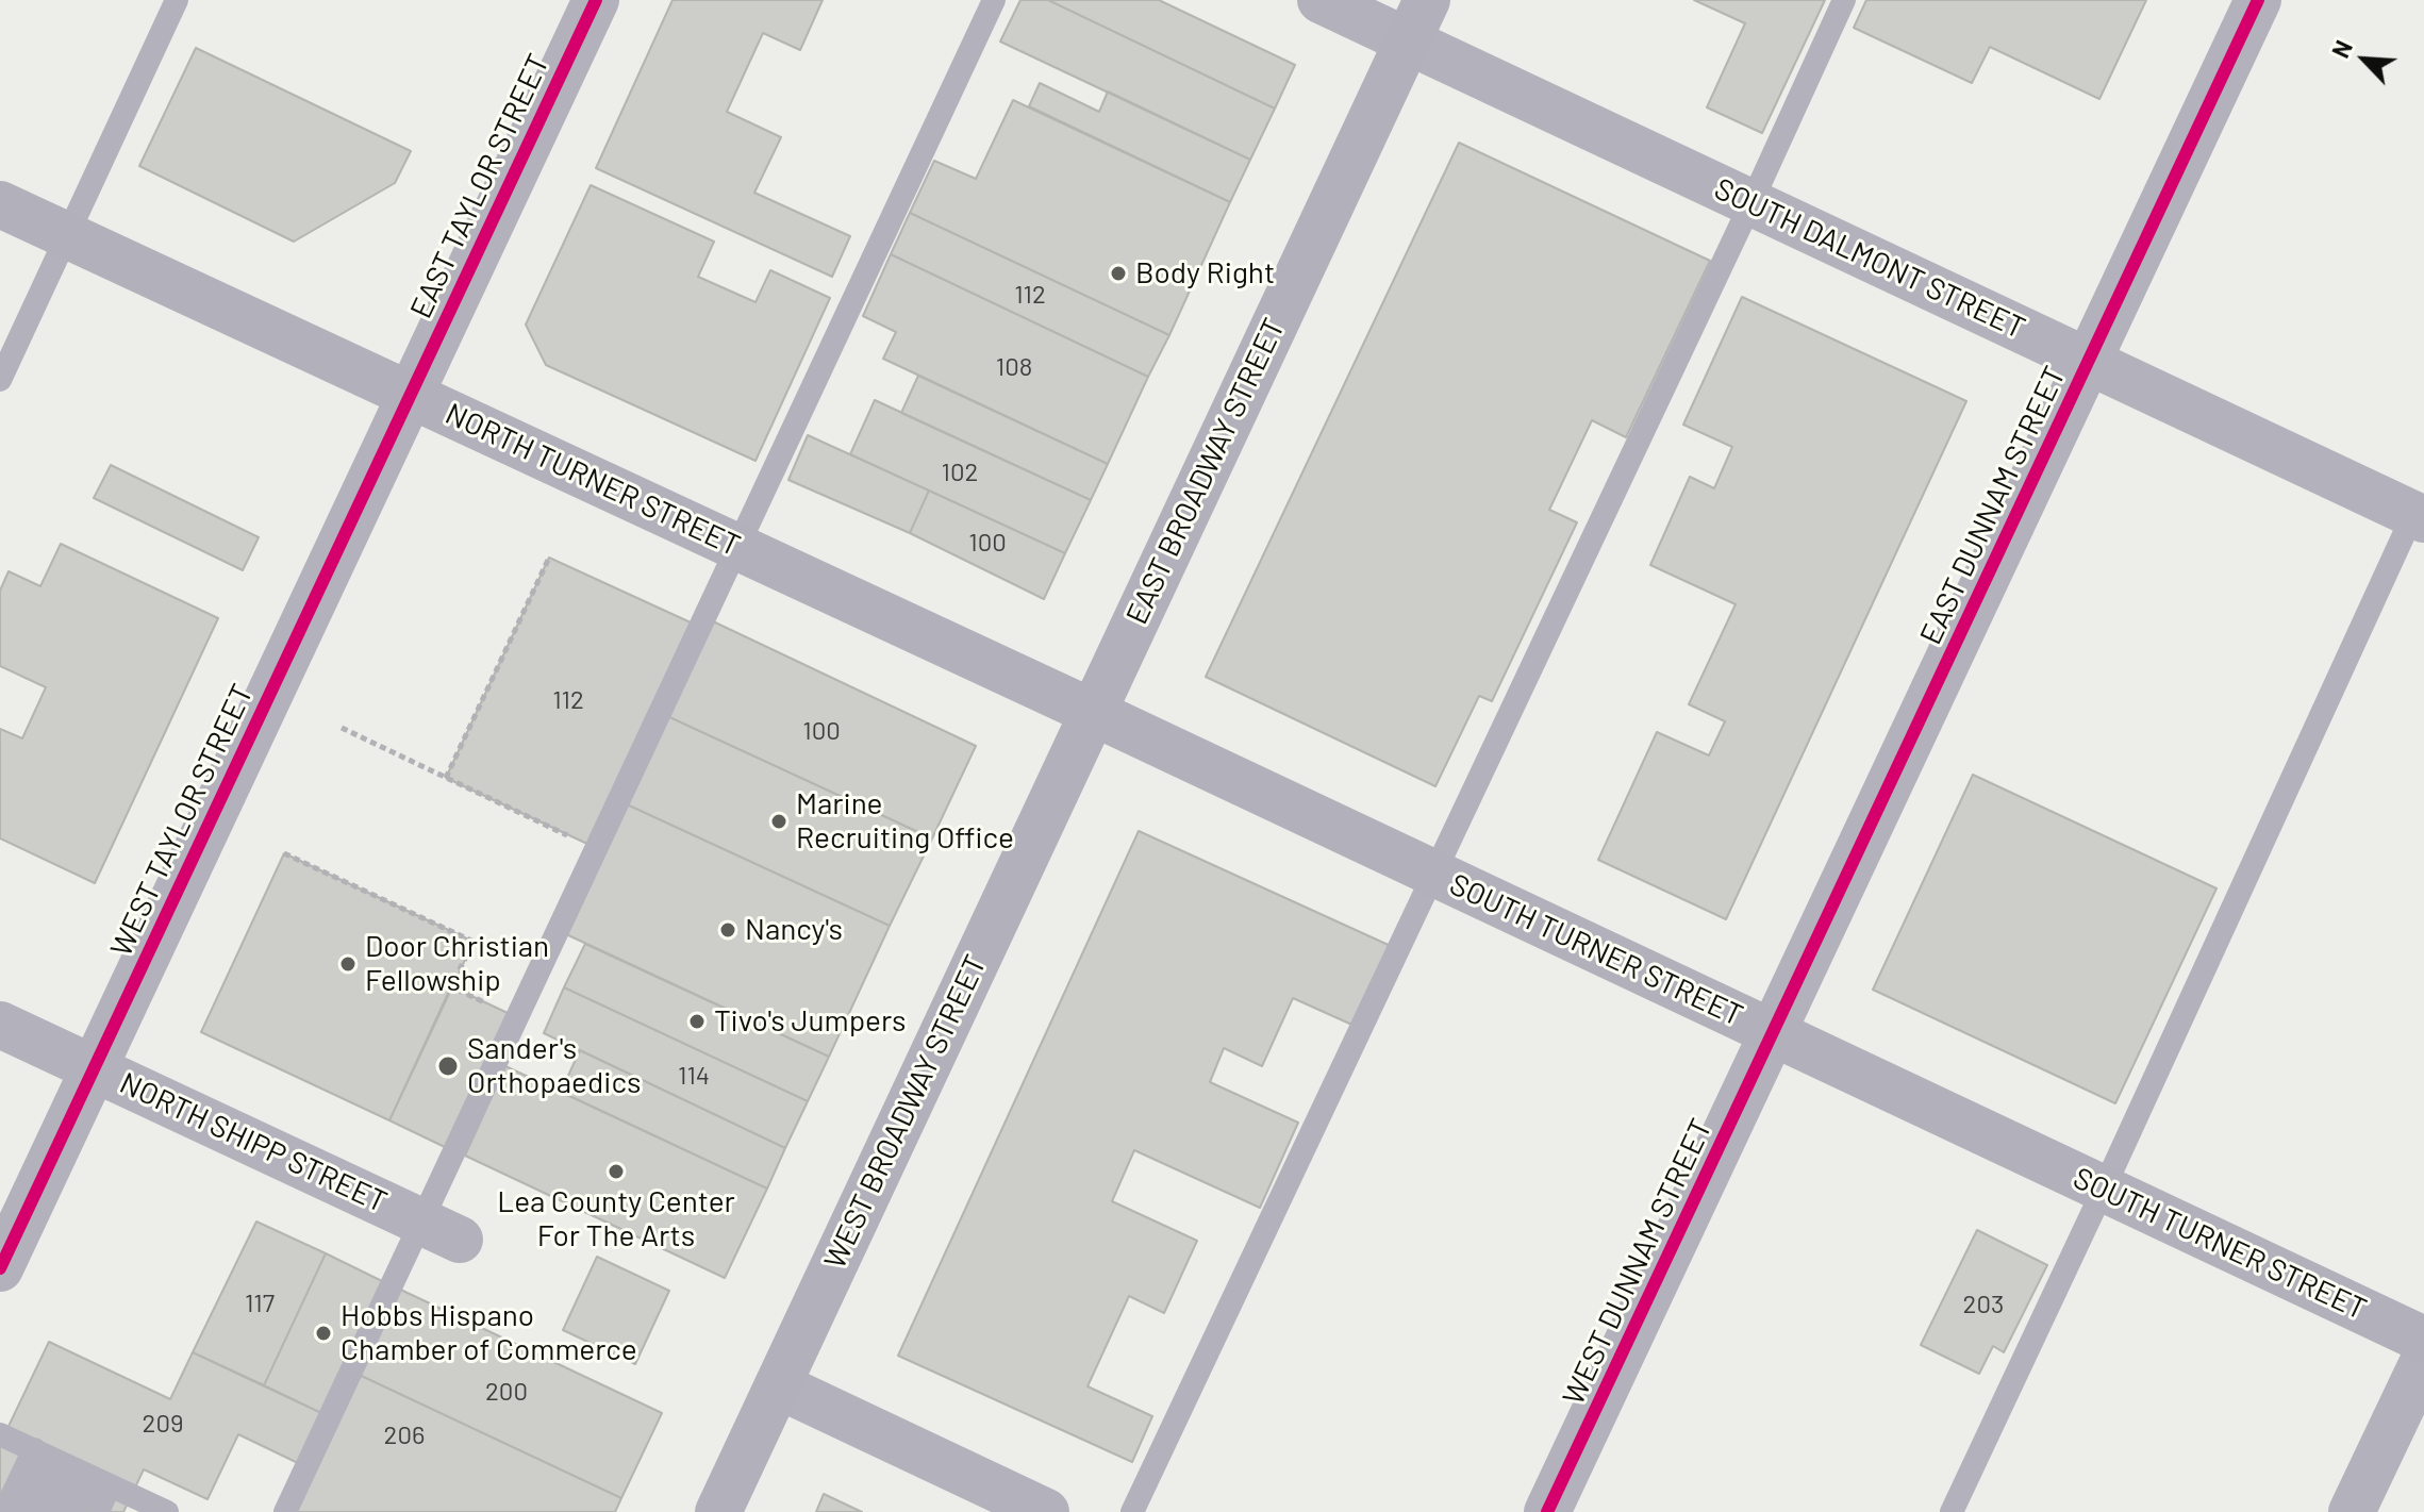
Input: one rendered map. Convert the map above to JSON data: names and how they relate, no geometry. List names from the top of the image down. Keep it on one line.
{"streets":{"main road":["EAST BROADWAY STREET","NORTH TURNER STREET","SOUTH TURNER STREET","WEST BROADWAY STREET"],"street":["EAST TAYLOR STREET","SOUTH DALMONT STREET","EAST DUNNAM STREET","WEST TAYLOR STREET","NORTH SHIPP STREET","WEST DUNNAM STREET"]},"crossings":[["EAST TAYLOR STREET","NORTH TURNER STREET"],["EAST TAYLOR STREET","WEST TAYLOR STREET"],["SOUTH DALMONT STREET","EAST BROADWAY STREET"],["SOUTH DALMONT STREET","EAST DUNNAM STREET"],["EAST BROADWAY STREET","NORTH TURNER STREET"],["EAST BROADWAY STREET","SOUTH TURNER STREET"],["EAST BROADWAY STREET","WEST BROADWAY STREET"],["NORTH TURNER STREET","WEST TAYLOR STREET"],["NORTH TURNER STREET","SOUTH TURNER STREET"],["NORTH TURNER STREET","WEST BROADWAY STREET"],["EAST DUNNAM STREET","SOUTH TURNER STREET"],["EAST DUNNAM STREET","WEST DUNNAM STREET"],["WEST TAYLOR STREET","NORTH SHIPP STREET"],["SOUTH TURNER STREET","WEST BROADWAY STREET"],["SOUTH TURNER STREET","WEST DUNNAM STREET"]],"places":["Body Right","Marine Recruiting Office","Nancy's","Door Christian Fellowship","Tivo's Jumpers","Sander's Orthopaedics","Lea County Center For The Arts","Hobbs Hispano Chamber of Commerce"],"house_numbers":["112","108","102","100","112","100","114","117","203","200","209","206"],"north":"top left"}
